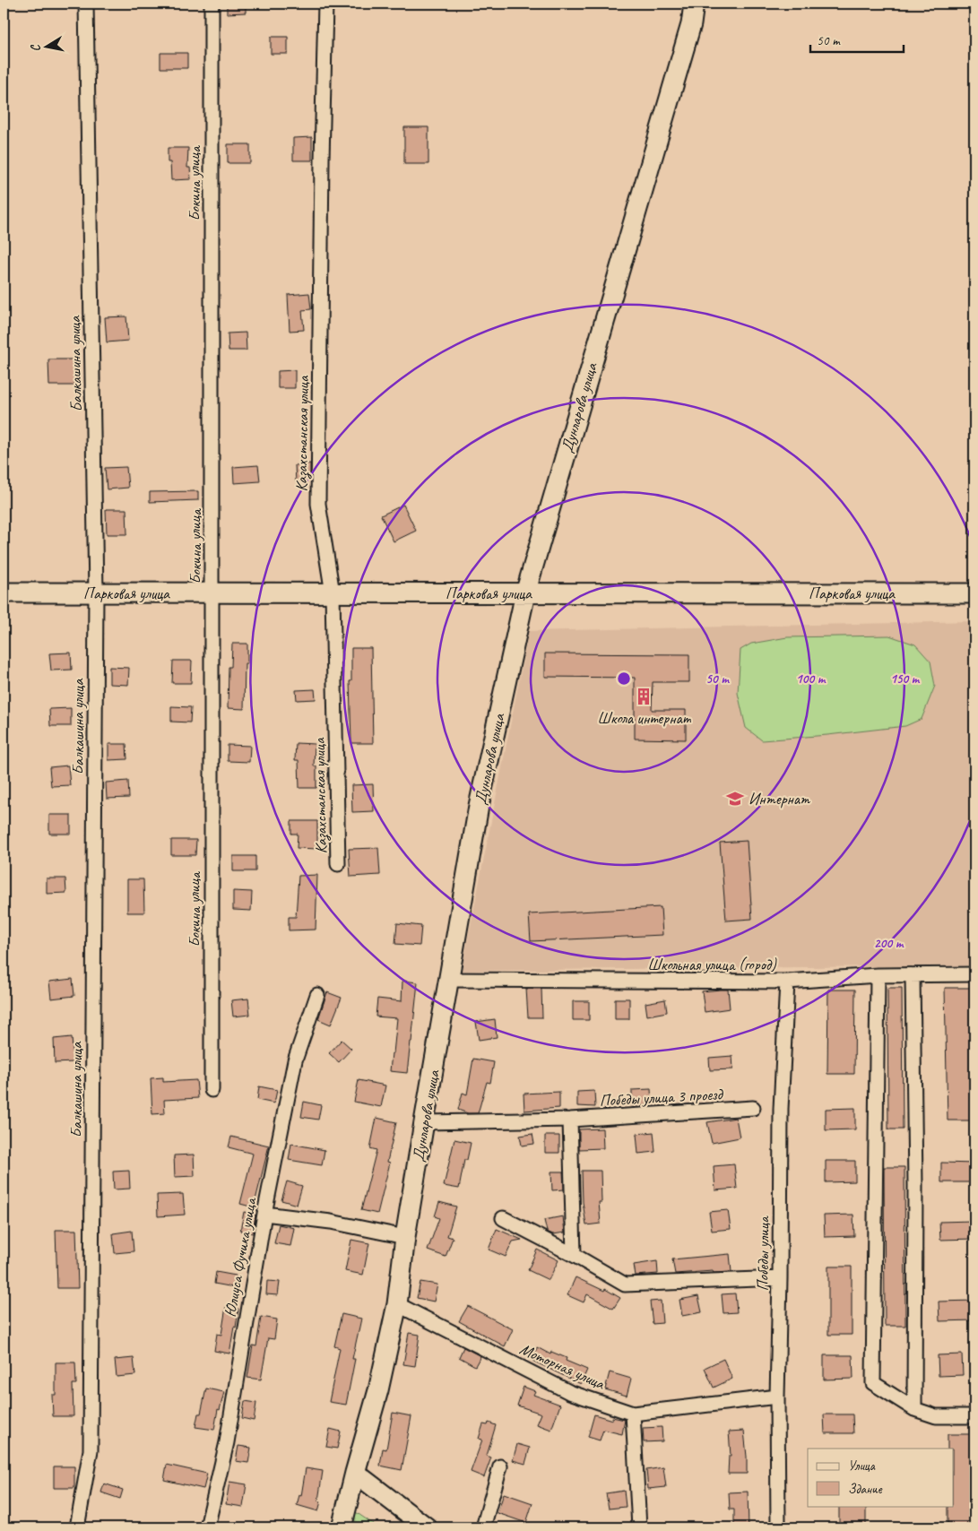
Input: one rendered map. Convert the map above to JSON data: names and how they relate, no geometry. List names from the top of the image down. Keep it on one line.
{"streets":{"street":["Бокина улица","Балкашина улица","Дунларова улица","Казахстанская улица","Парковая улица","Школьная улица (город)","Победы улица 3 проезд","Победы улица","Юлиуса Фучика улица","Моторная улица"]},"crossings":[["Бокина улица","Парковая улица"],["Балкашина улица","Парковая улица"],["Дунларова улица","Парковая улица"],["Дунларова улица","Школьная улица (город)"],["Дунларова улица","Победы улица 3 проезд"],["Дунларова улица","Моторная улица"],["Казахстанская улица","Парковая улица"],["Школьная улица (город)","Победы улица"],["Победы улица","Моторная улица"]],"places":{"building":["Школа интернат"],"school or university":["Интернат"]},"legend":["Улица","Здание"],"scale_bar":"50 m","north":"left","rings":["50 m","100 m","150 m","200 m"]}
